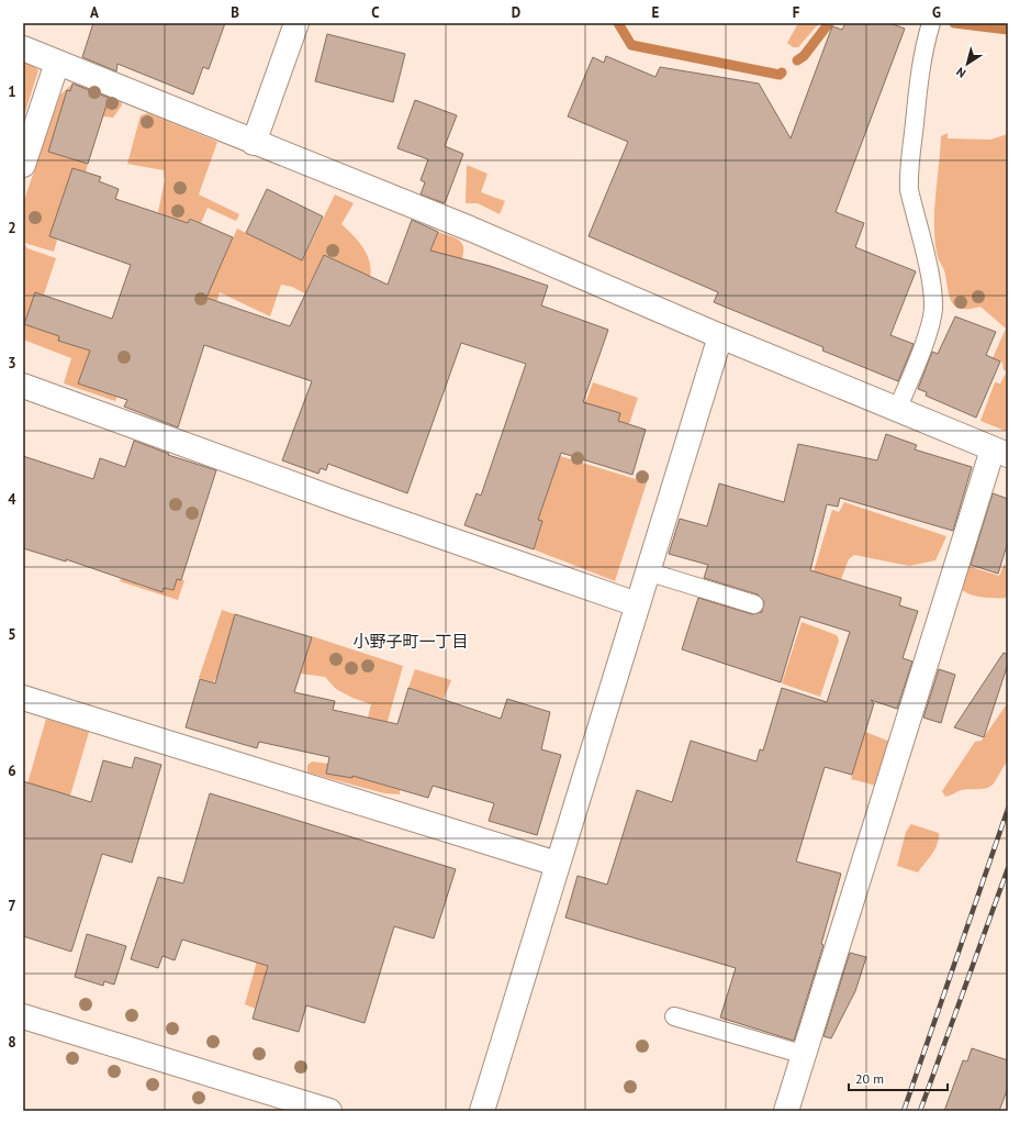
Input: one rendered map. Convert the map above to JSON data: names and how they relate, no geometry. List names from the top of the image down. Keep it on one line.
{"districts":["小野子町一丁目"],"scale_bar":"20 m","north":"bottom left","grid":{"columns":["A","B","C","D","E","F","G"],"rows":["1","2","3","4","5","6","7","8"]}}
